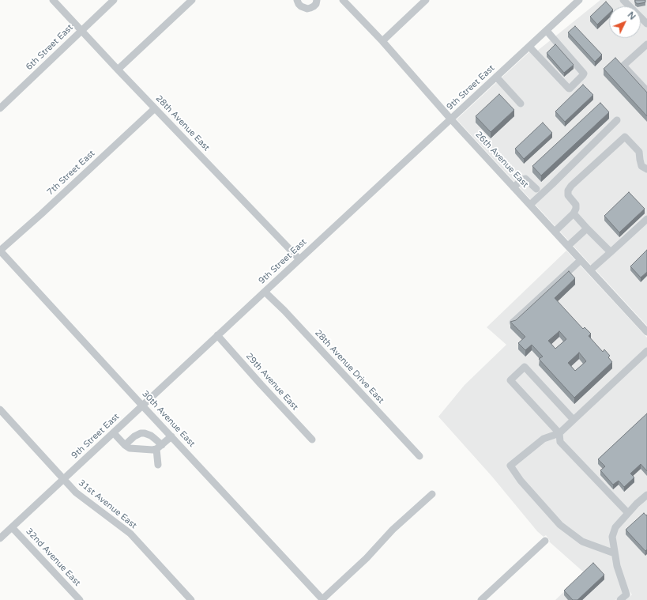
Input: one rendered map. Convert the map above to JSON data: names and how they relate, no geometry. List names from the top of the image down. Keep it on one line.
{"streets":{"street":["6th Street East","9th Street East","28th Avenue East","26th Avenue East","7th Street East","28th Avenue Drive East","29th Avenue East","30th Avenue East","31st Avenue East","32nd Avenue East"]},"crossings":[["6th Street East","28th Avenue East"],["9th Street East","28th Avenue East"],["9th Street East","26th Avenue East"],["9th Street East","28th Avenue Drive East"],["9th Street East","29th Avenue East"],["9th Street East","30th Avenue East"],["9th Street East","31st Avenue East"],["9th Street East","32nd Avenue East"],["28th Avenue East","7th Street East"],["7th Street East","30th Avenue East"]],"north":"top right"}
